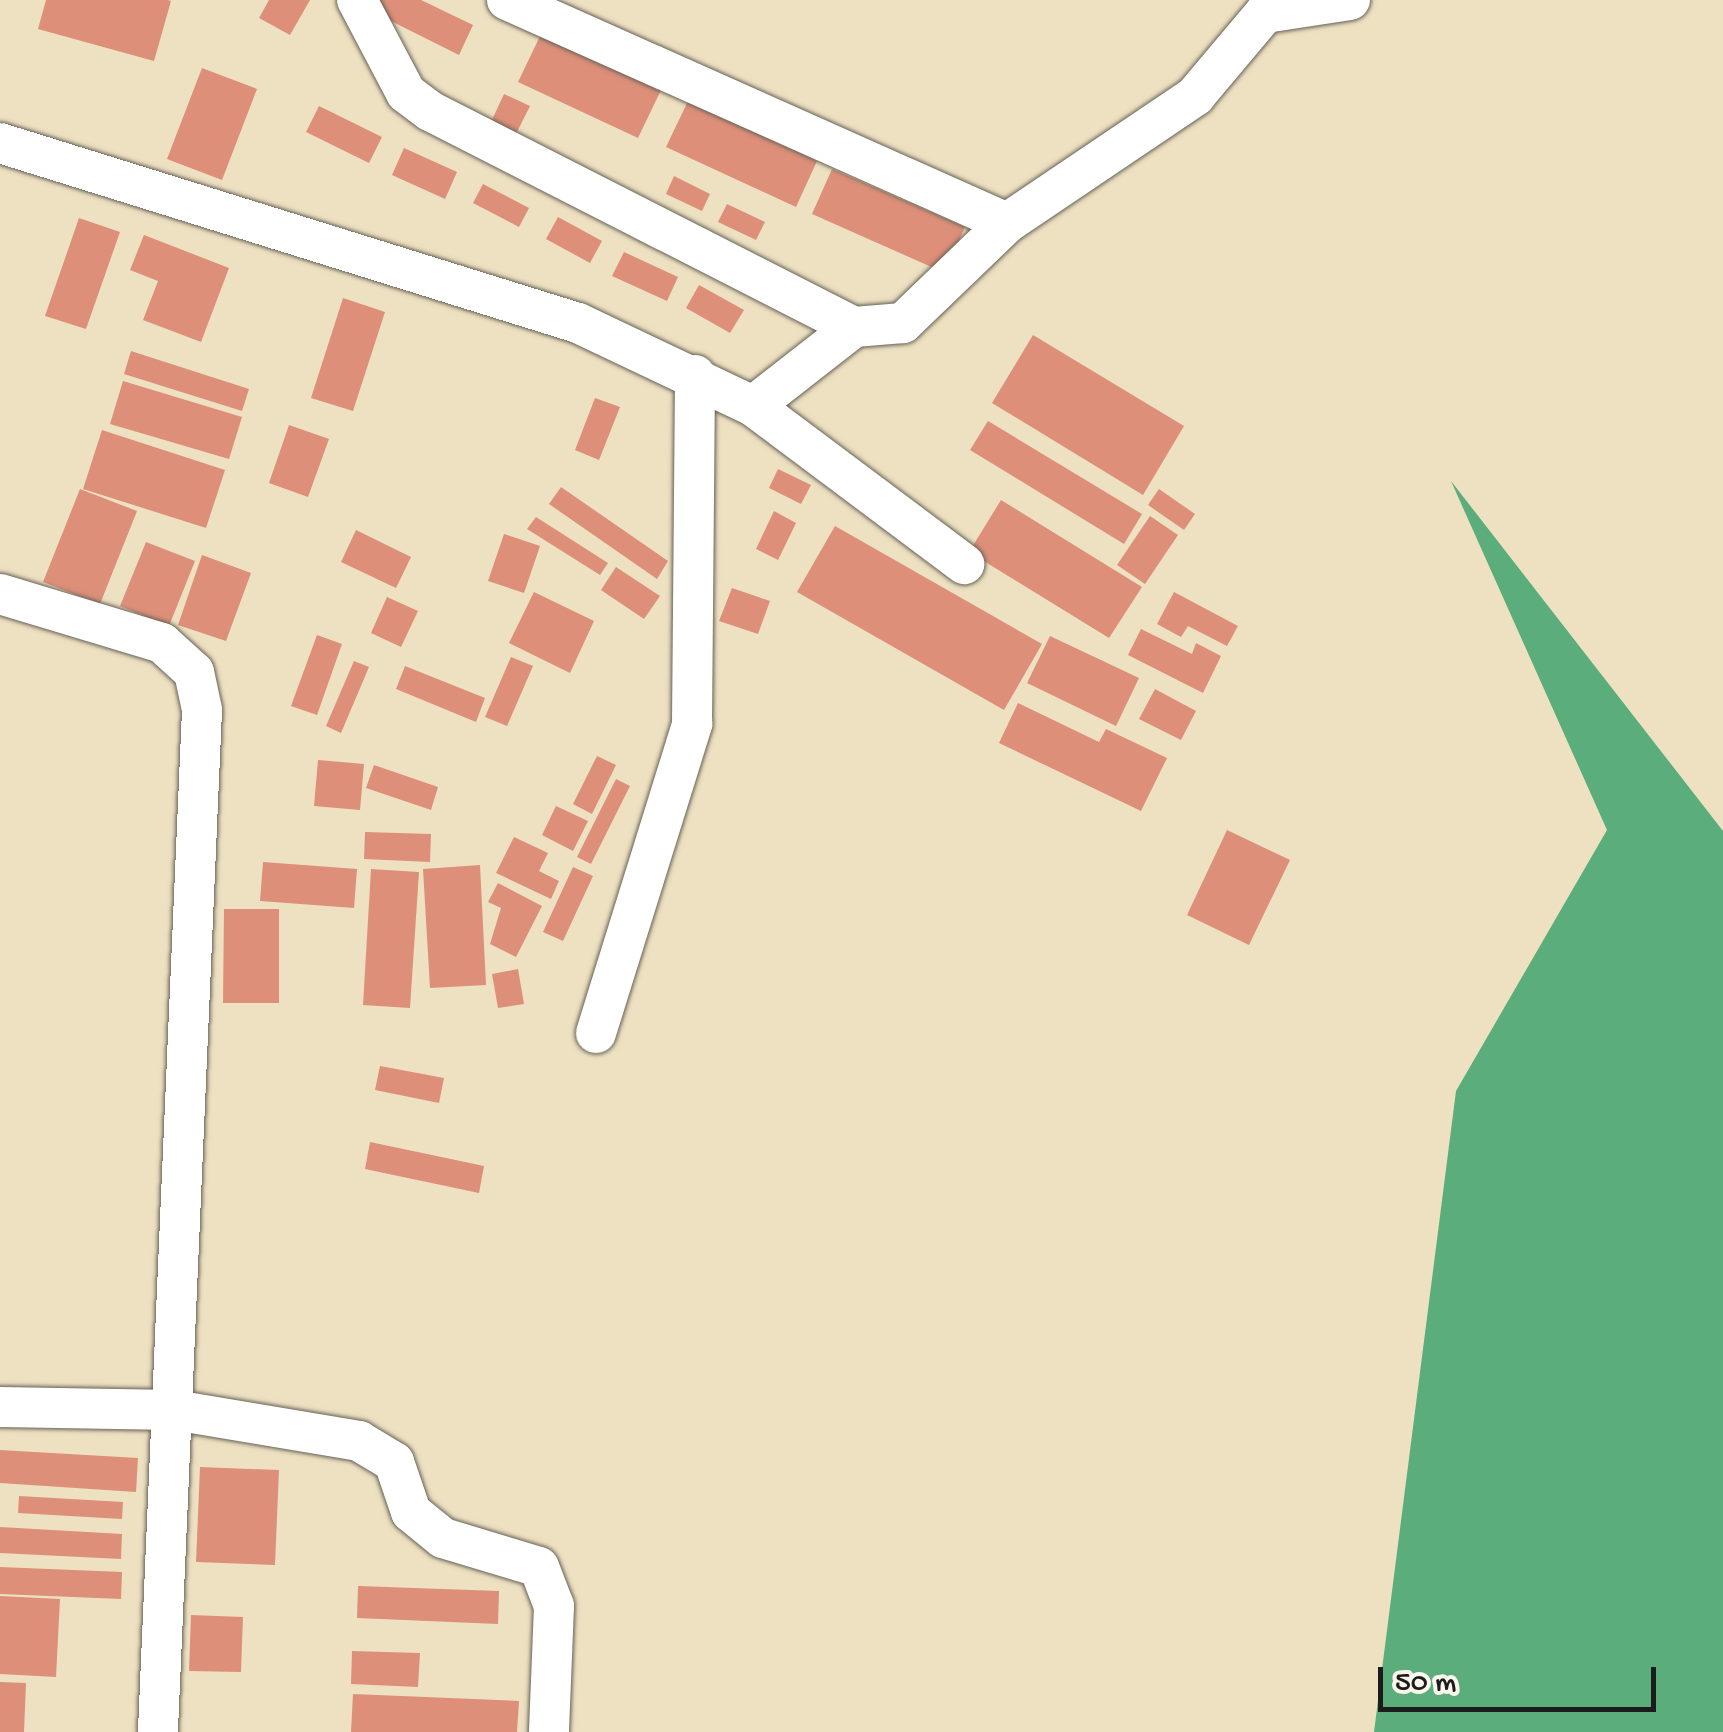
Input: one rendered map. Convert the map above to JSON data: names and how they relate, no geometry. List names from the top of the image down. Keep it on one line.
{"scale_bar":"50 m"}
